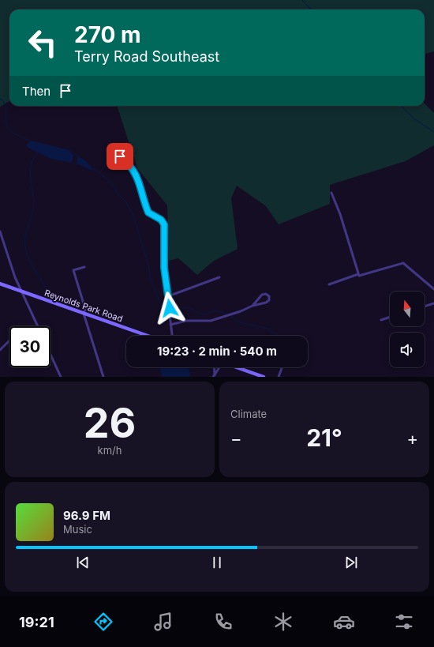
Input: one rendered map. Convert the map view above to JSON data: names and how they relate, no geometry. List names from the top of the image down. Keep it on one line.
{"streets":{"main road":["Reynolds Park Road"]},"north":"top","page":{"turn":["270 m","Terry Road Southeast"],"then":"Then","limit":"30","trip":"19:23 · 2 min · 540 m","tile":[["26","km/h"],"Climate"],"heat":["−","21°","+"],"song":["96.9 FM","Music"],"tabs":"19:21"}}
